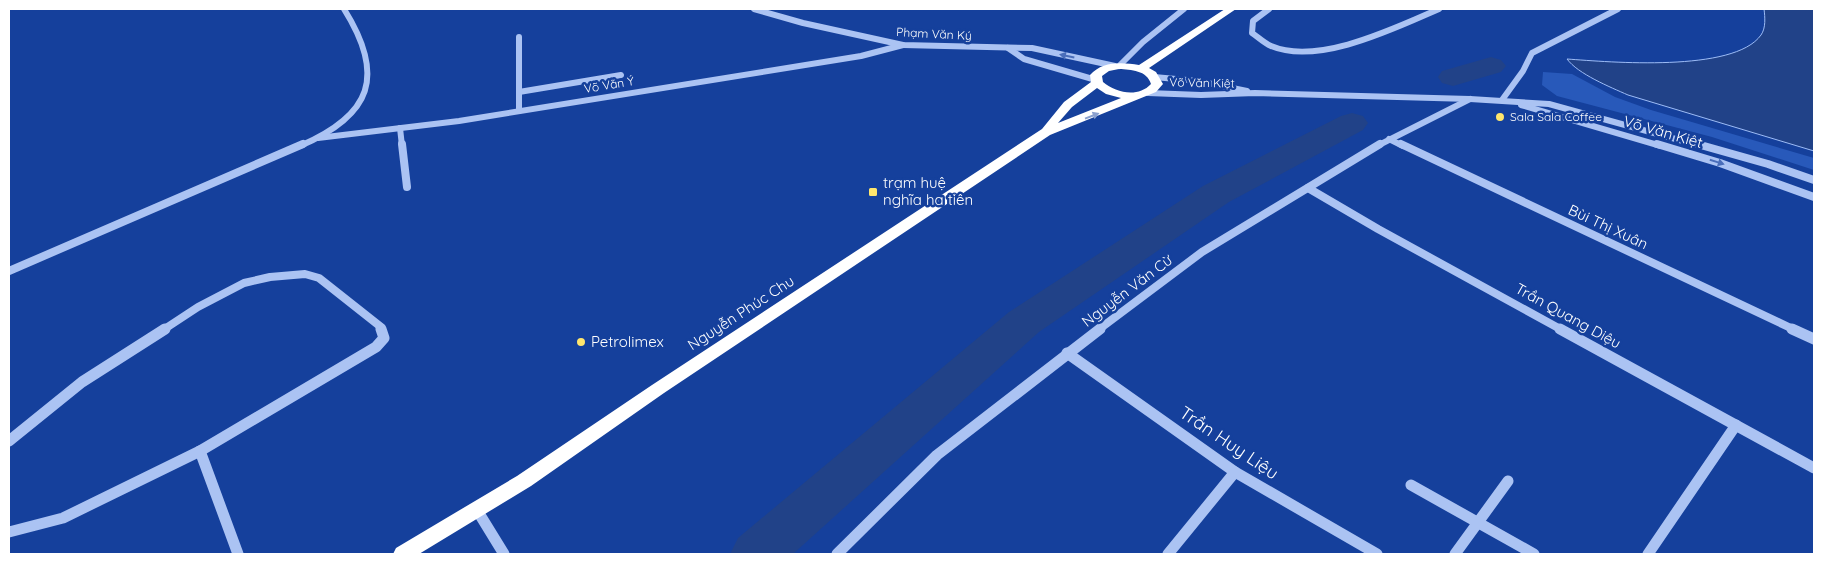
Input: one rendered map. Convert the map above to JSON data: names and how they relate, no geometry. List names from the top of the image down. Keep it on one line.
{"streets":{"highway":["Nguyễn Phúc Chu"],"street":["Phạm Văn Ký","Võ Văn Kiệt","Võ Văn Ý","Bùi Thị Xuân","Nguyễn Văn Cừ","Trần Quang Diệu","Trần Huy Liệu"]},"crossings":[["Phạm Văn Ký","Võ Văn Ý"],["Phạm Văn Ký","Nguyễn Phúc Chu"],["Võ Văn Kiệt","Nguyễn Văn Cừ"],["Võ Văn Kiệt","Nguyễn Phúc Chu"],["Bùi Thị Xuân","Nguyễn Văn Cừ"],["Nguyễn Văn Cừ","Trần Quang Diệu"],["Nguyễn Văn Cừ","Trần Huy Liệu"]],"places":{"other":["Sala Sala Coffee","Petrolimex"],"transit":["trạm huệ nghĩa ha tiên"]}}
